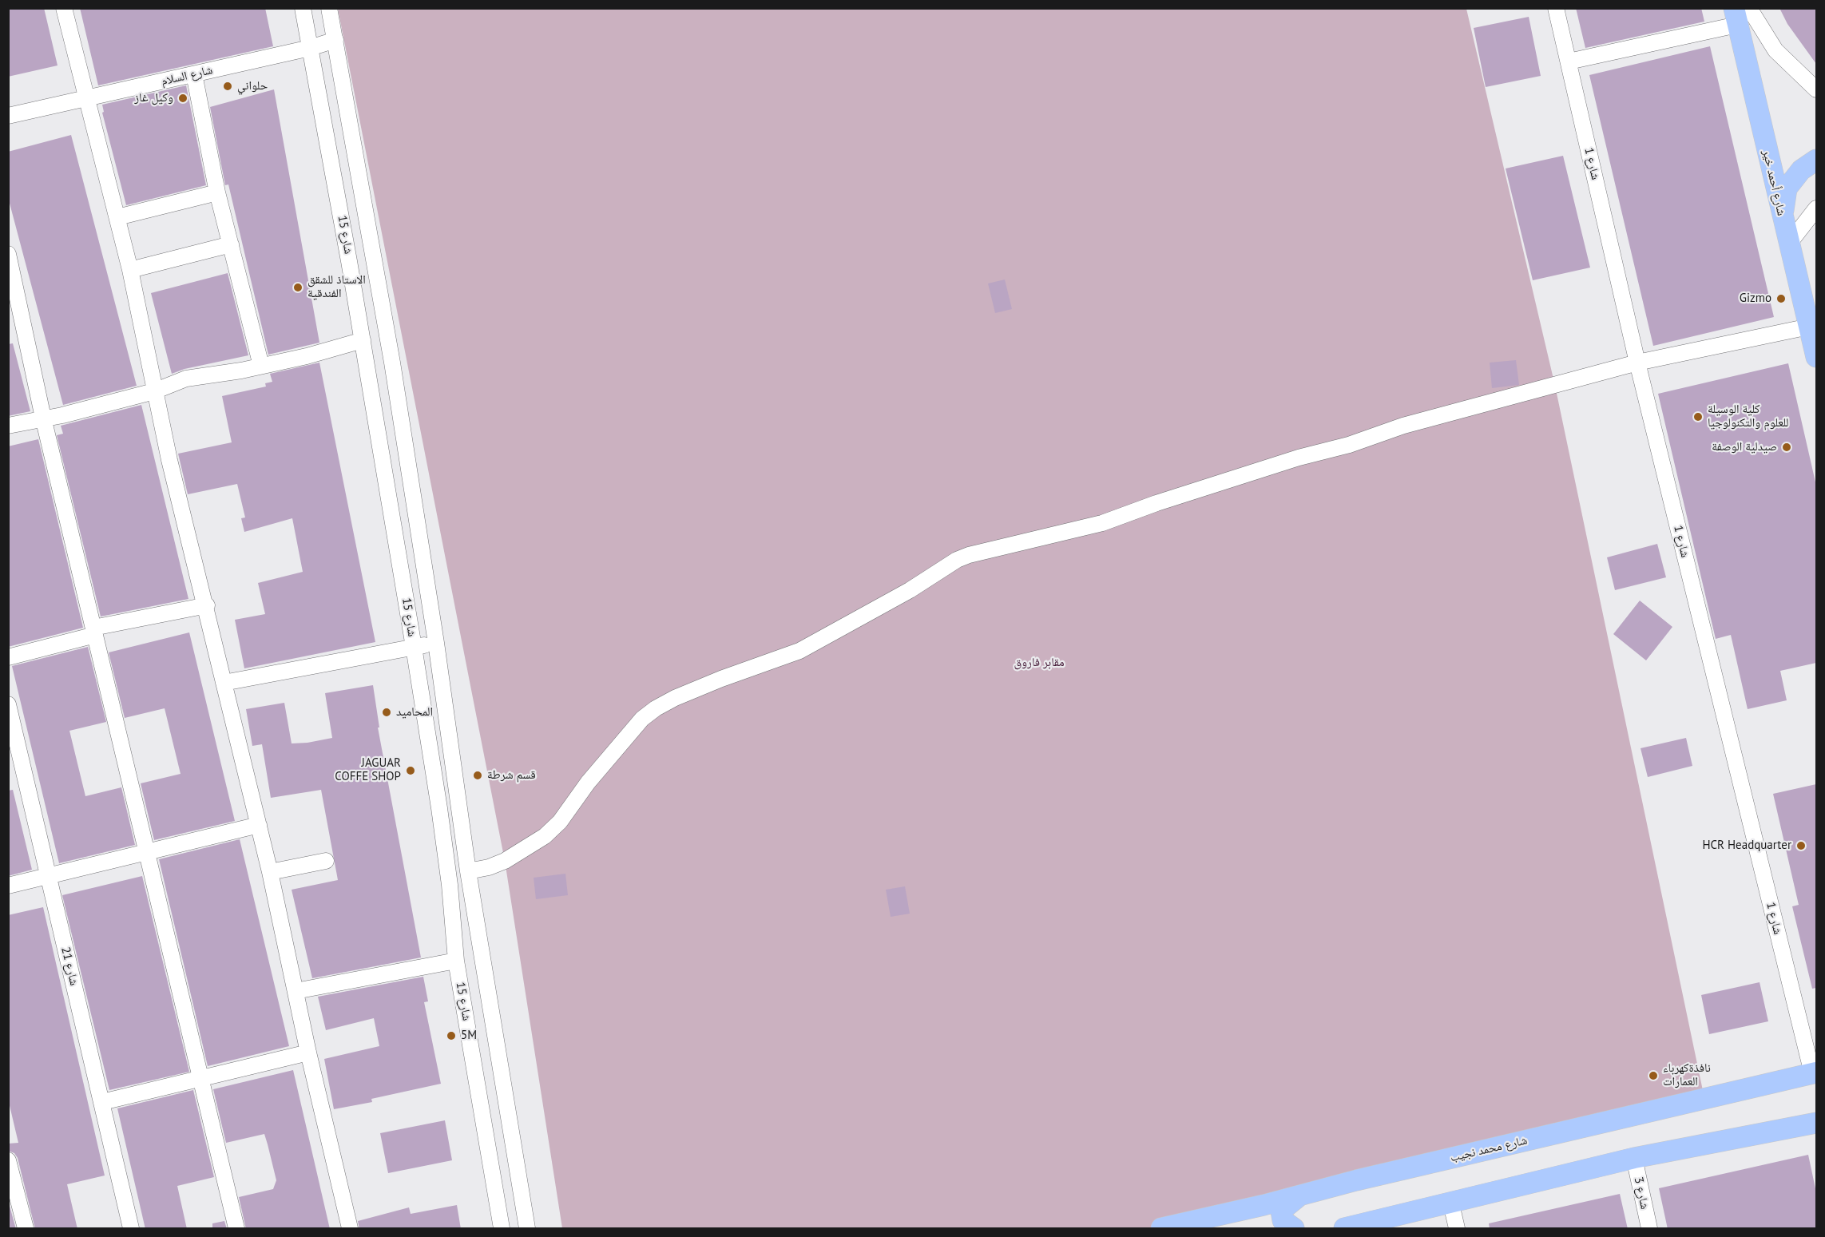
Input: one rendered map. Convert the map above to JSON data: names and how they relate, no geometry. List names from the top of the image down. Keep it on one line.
{"streets":{"main road":["شارع أحمد خير","شارع محمد نجيب"],"street":["شارع السلام","شارع 1","شارع 15","شارع 21","شارع 3"]},"crossings":[["شارع السلام","شارع 15"],["شارع 1","شارع محمد نجيب"]],"parks":["مقابر فاروق"],"places":["حلواني","وكيل غاز","الاستاذ للشقق الفندقية","Gizmo","كلية الوسيلة للعلوم والتكنولوجيا","صيدلية الوصفة","المحاميد","JAGUAR COFFE SHOP","قسم شرطة","HCR Headquarter","5M","نافذةكهرباء العمارات"]}
